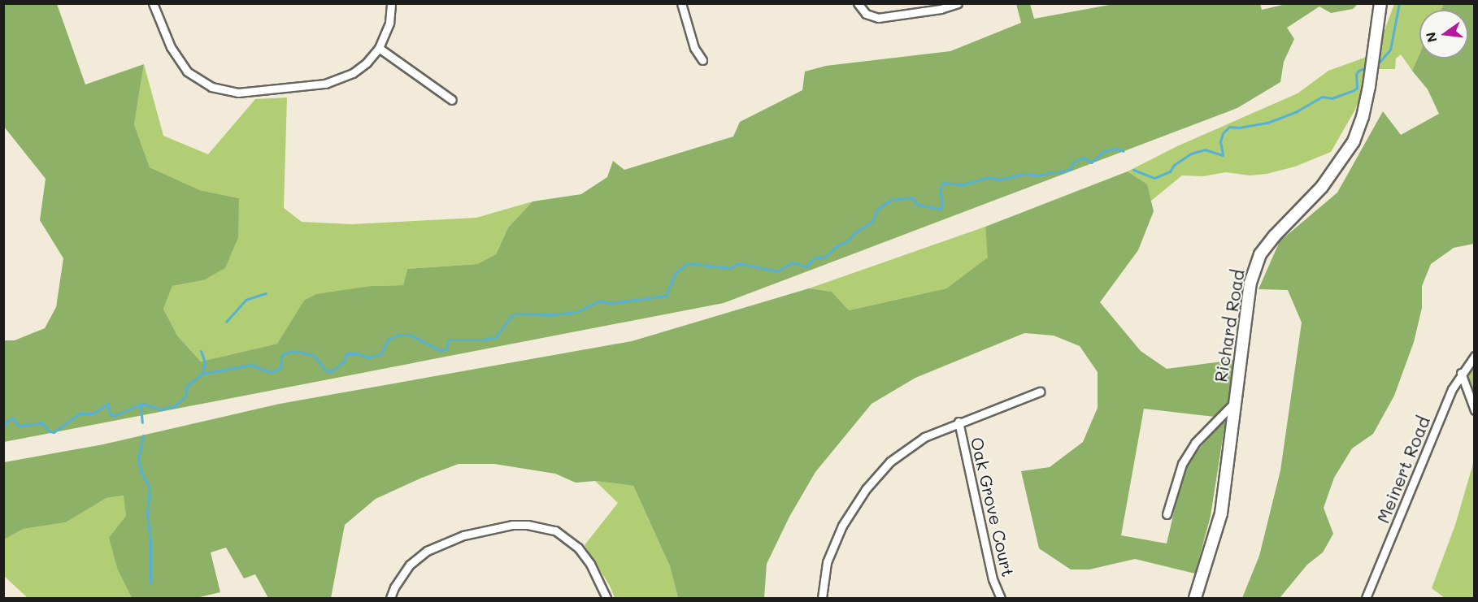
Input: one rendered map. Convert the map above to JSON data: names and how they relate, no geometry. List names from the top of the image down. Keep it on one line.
{"streets":{"street":["Richard Road","Meinert Road","Oak Grove Court"]},"north":"left"}
